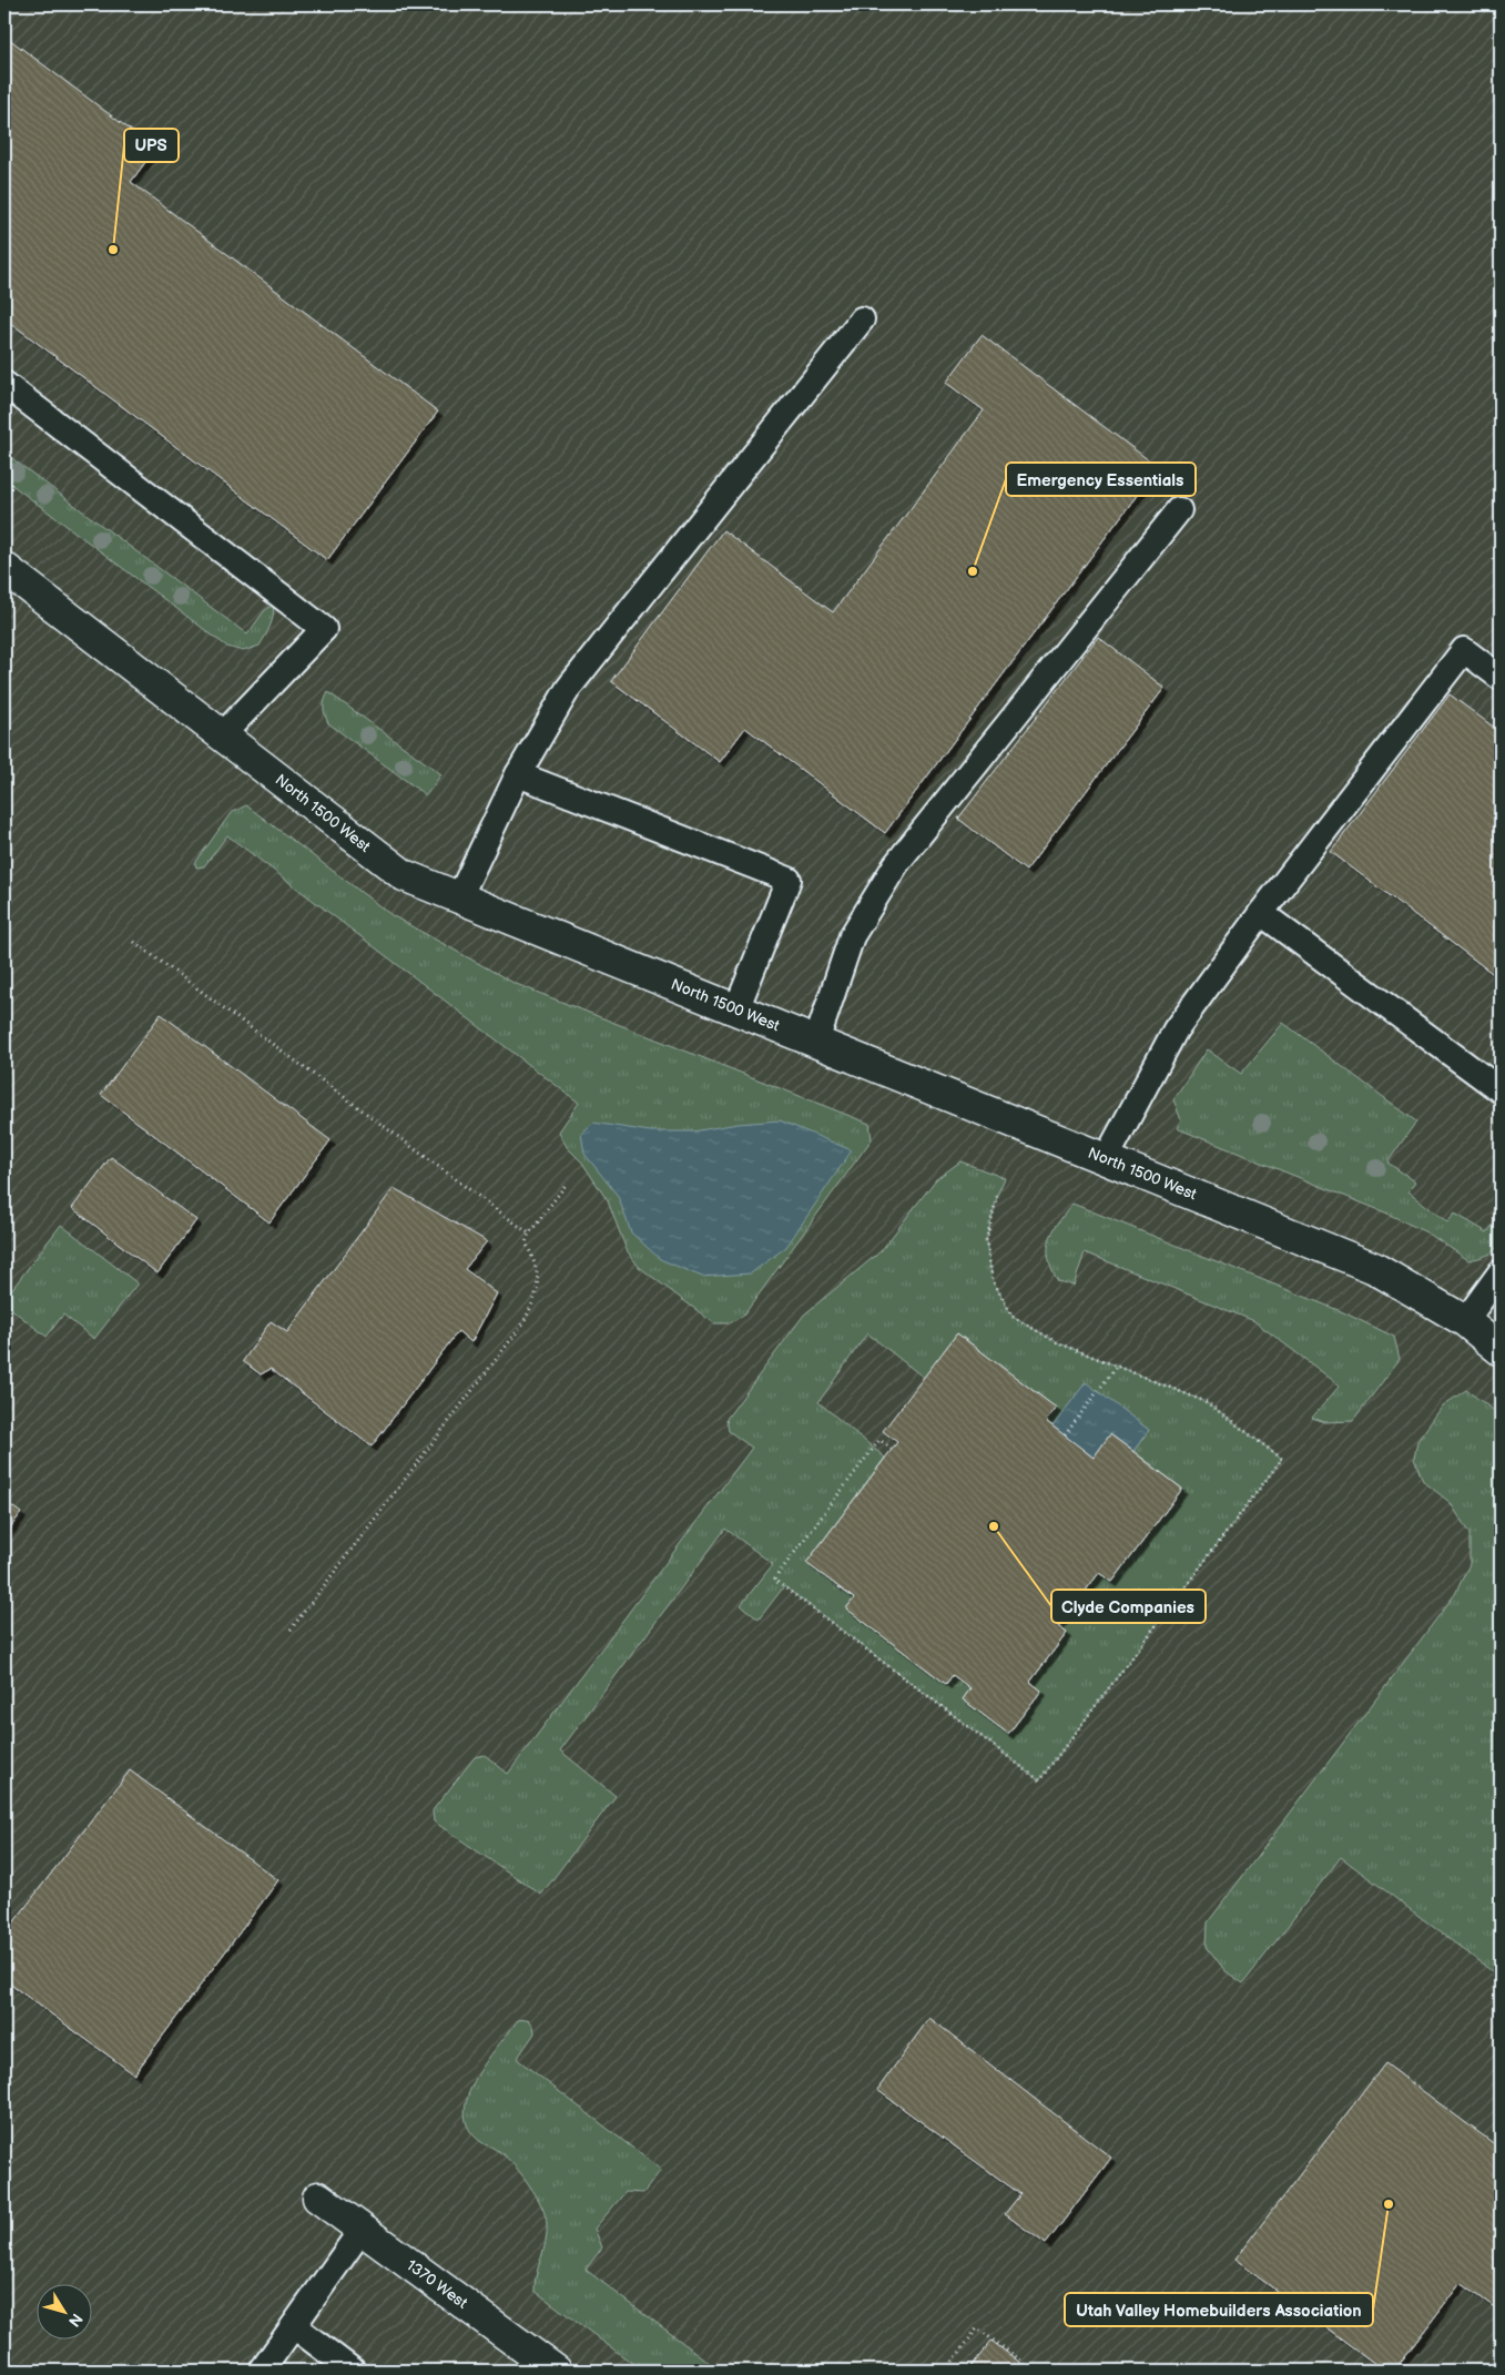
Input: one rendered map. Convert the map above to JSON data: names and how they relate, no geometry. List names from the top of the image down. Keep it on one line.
{"streets":{"street":["North 1500 West","1370 West"]},"places":["UPS","Emergency Essentials","Clyde Companies","Utah Valley Homebuilders Association"],"north":"bottom right"}
